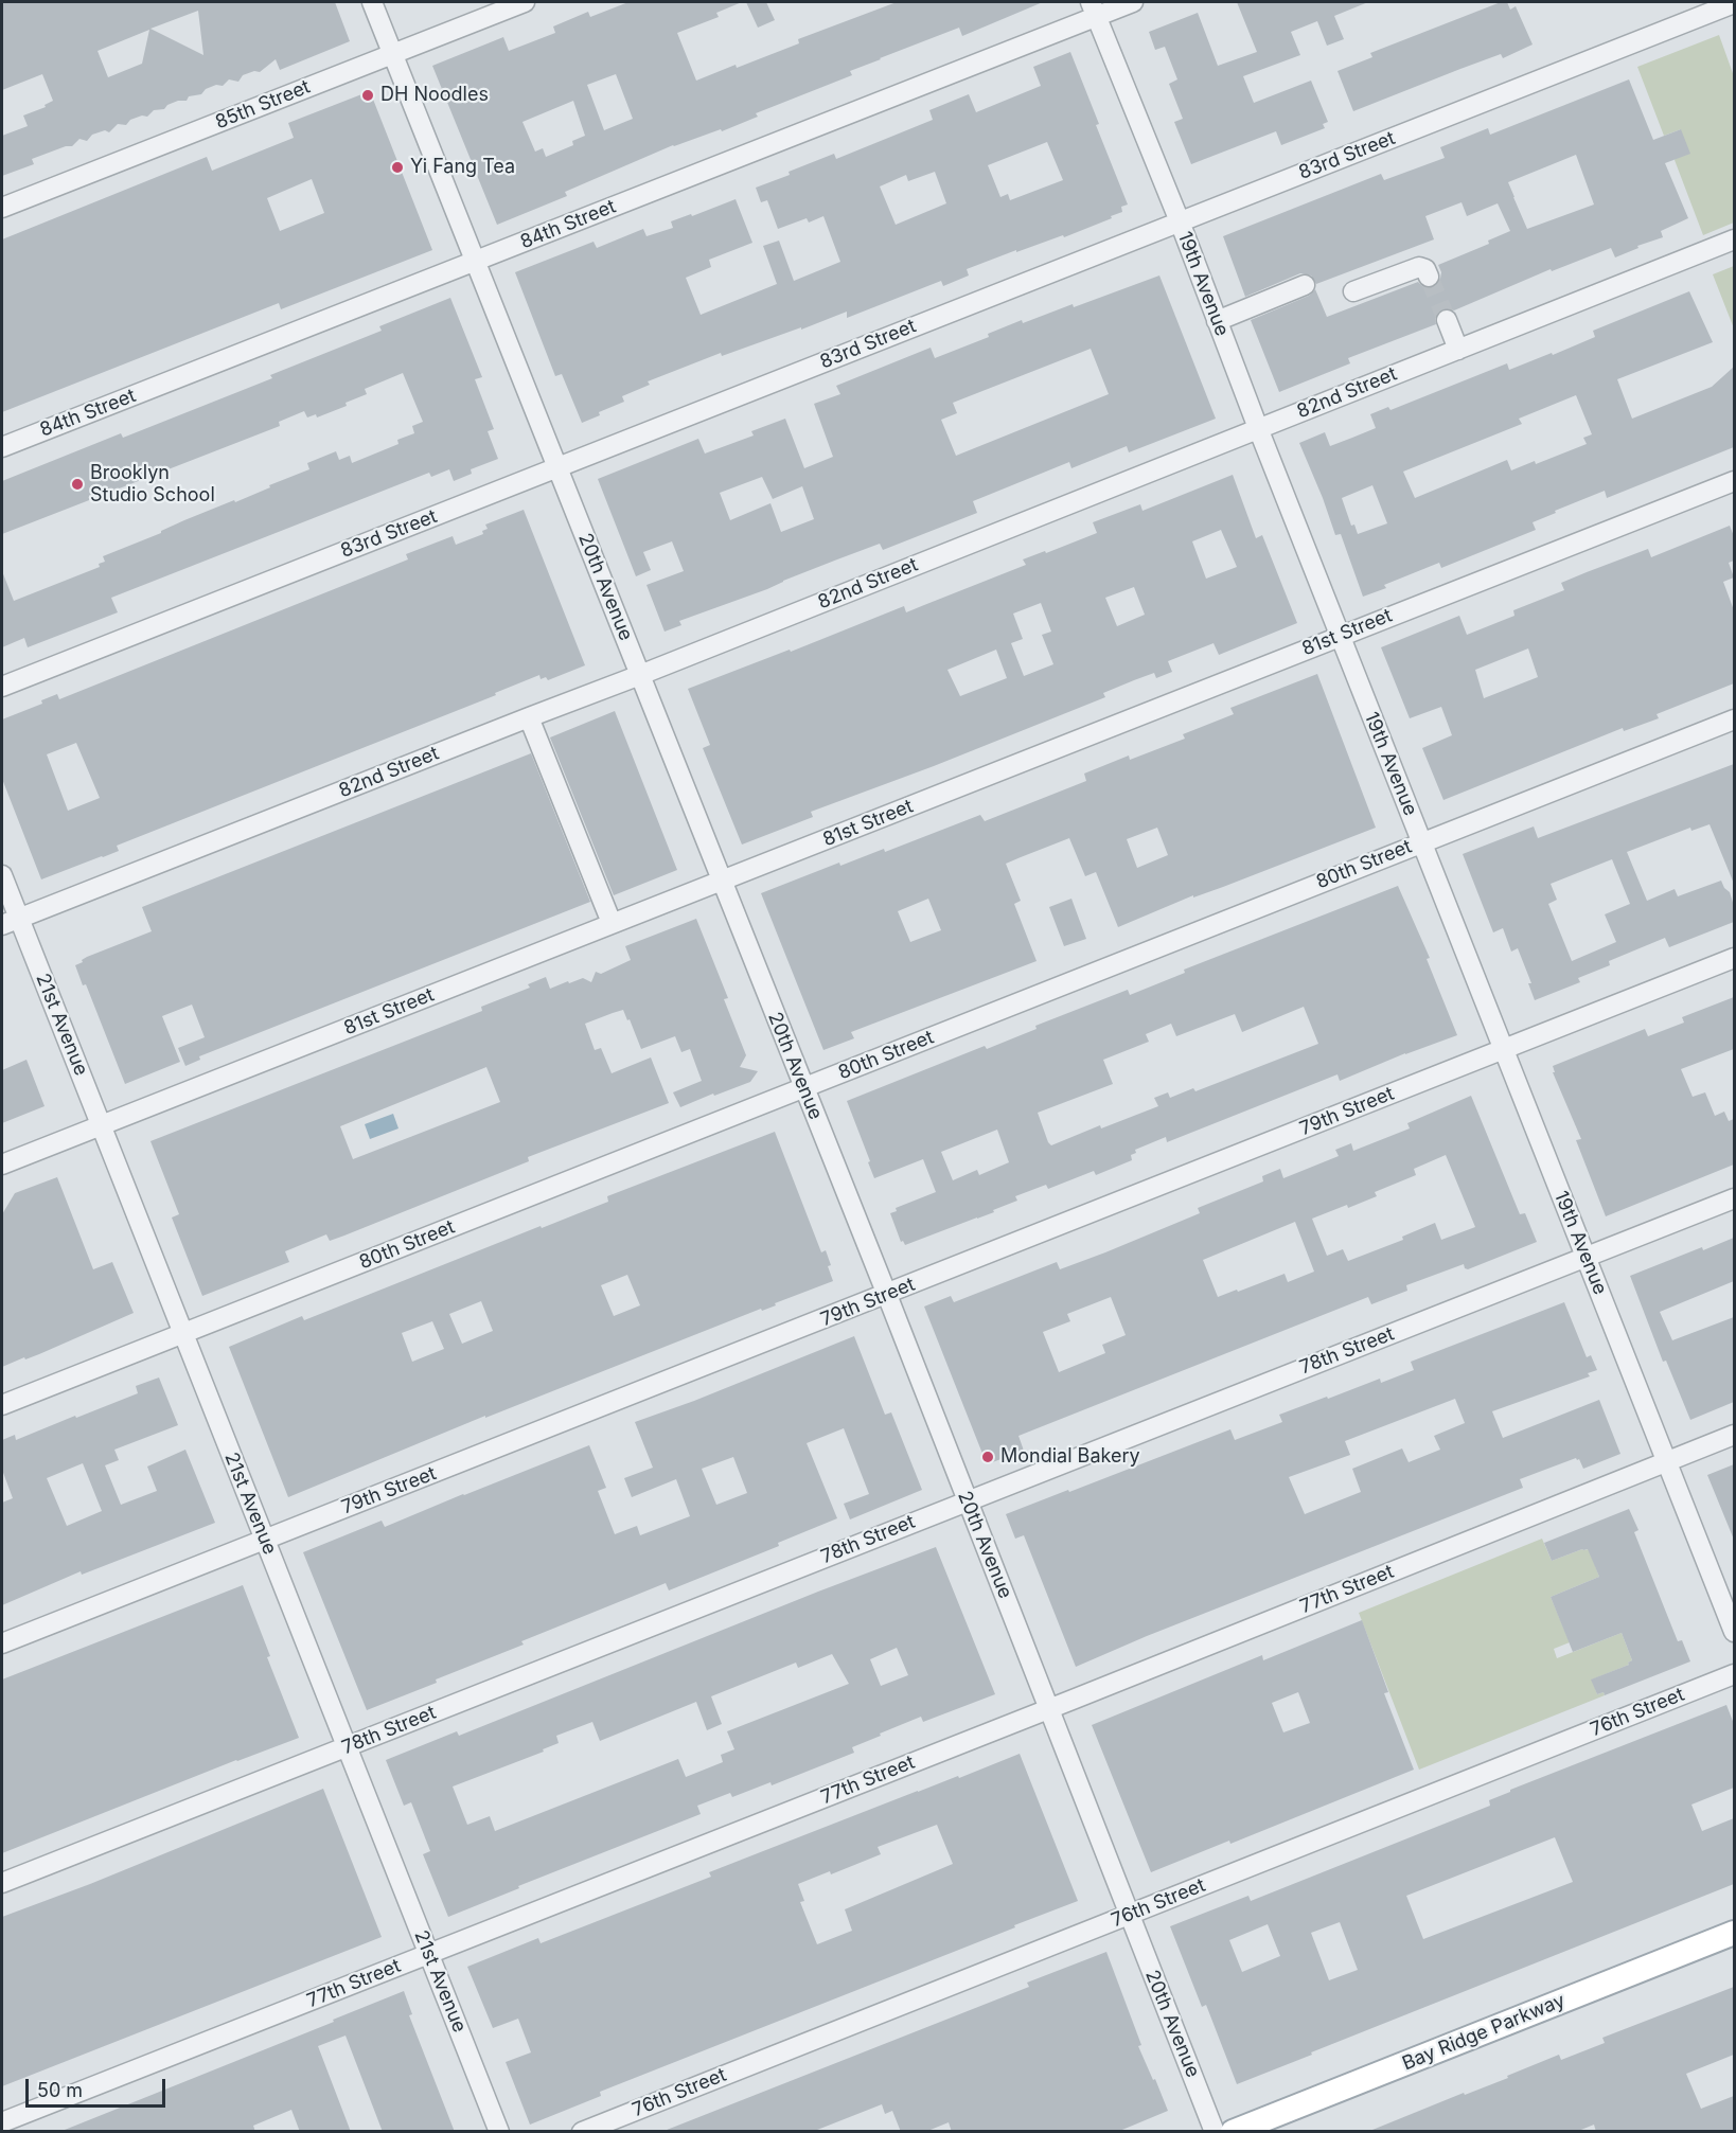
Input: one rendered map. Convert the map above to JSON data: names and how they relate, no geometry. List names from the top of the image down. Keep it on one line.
{"streets":{"main road":["Bay Ridge Parkway"],"street":["85th Street","83rd Street","84th Street","19th Avenue","82nd Street","20th Avenue","81st Street","80th Street","21st Avenue","79th Street","78th Street","77th Street","76th Street"]},"crossings":[["85th Street","20th Avenue"],["83rd Street","19th Avenue"],["83rd Street","20th Avenue"],["84th Street","19th Avenue"],["84th Street","20th Avenue"],["19th Avenue","82nd Street"],["19th Avenue","81st Street"],["19th Avenue","80th Street"],["19th Avenue","79th Street"],["19th Avenue","78th Street"],["19th Avenue","77th Street"],["82nd Street","20th Avenue"],["82nd Street","21st Avenue"],["20th Avenue","81st Street"],["20th Avenue","80th Street"],["20th Avenue","79th Street"],["20th Avenue","78th Street"],["20th Avenue","77th Street"],["20th Avenue","76th Street"],["81st Street","21st Avenue"],["80th Street","21st Avenue"],["21st Avenue","79th Street"],["21st Avenue","78th Street"],["21st Avenue","77th Street"]],"places":["DH Noodles","Yi Fang Tea","Brooklyn Studio School","Mondial Bakery"],"scale_bar":"50 m"}
